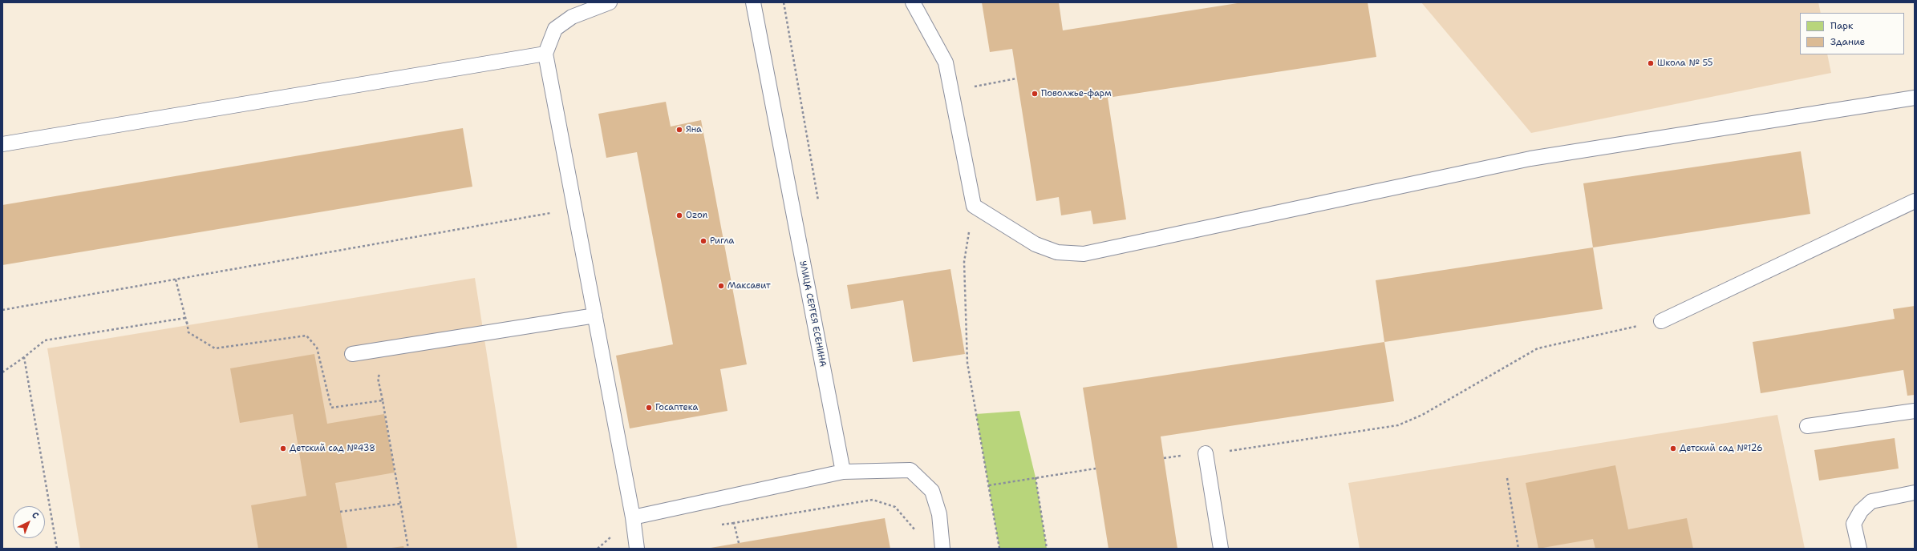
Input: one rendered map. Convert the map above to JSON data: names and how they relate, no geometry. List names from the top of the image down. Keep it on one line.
{"streets":{"lane":["УЛИЦА СЕРГЕЯ ЕСЕНИНА"]},"places":["Школа № 55","Поволжье-фарм","Яна","Ozon","Ригла","Максавит","Госаптека","Детский сад №438","Детский сад №126"],"legend":["Парк","Здание"],"north":"top right"}
